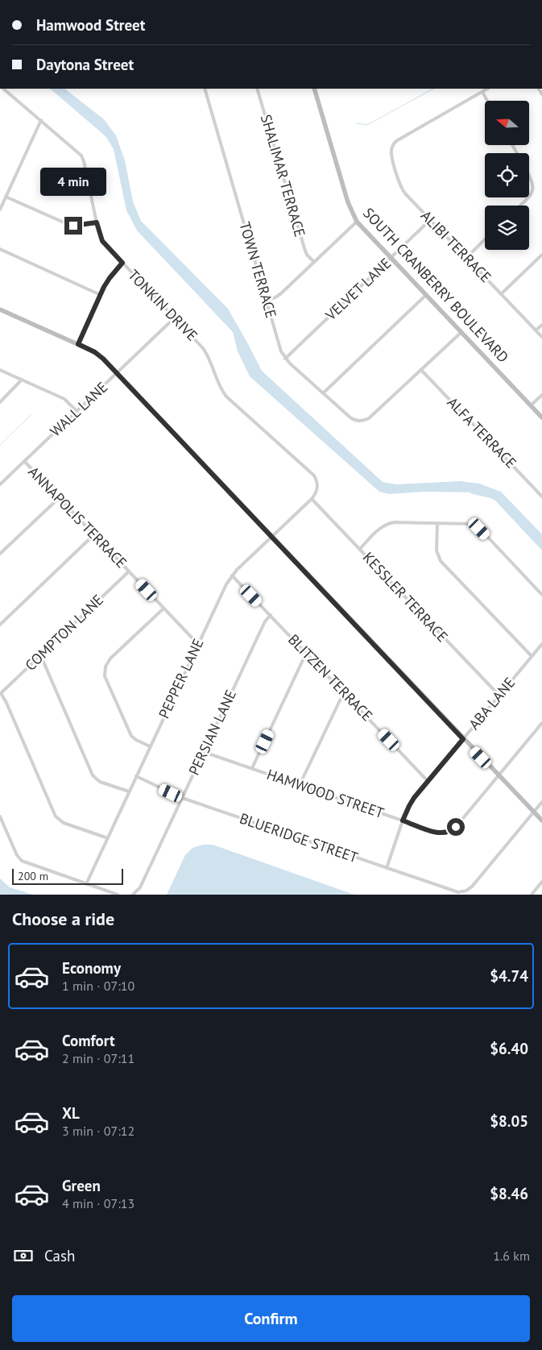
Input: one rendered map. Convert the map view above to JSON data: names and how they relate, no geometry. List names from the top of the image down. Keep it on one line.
{"streets":{"street":["SHALIMAR TERRACE","ALIBI TERRACE","TOWN TERRACE","SOUTH CRANBERRY BOULEVARD","VELVET LANE","TONKIN DRIVE","WALL LANE","ALFA TERRACE","ANNAPOLIS TERRACE","KESSLER TERRACE","COMPTON LANE","BLITZEN TERRACE","PEPPER LANE","ABA LANE","PERSIAN LANE","HAMWOOD STREET","BLUERIDGE STREET"]},"crossings":[["ALIBI TERRACE","VELVET LANE"],["TOWN TERRACE","VELVET LANE"],["TOWN TERRACE","ALFA TERRACE"],["SOUTH CRANBERRY BOULEVARD","VELVET LANE"],["TONKIN DRIVE","WALL LANE"],["TONKIN DRIVE","KESSLER TERRACE"],["TONKIN DRIVE","PEPPER LANE"],["WALL LANE","ANNAPOLIS TERRACE"],["ANNAPOLIS TERRACE","COMPTON LANE"],["ANNAPOLIS TERRACE","PEPPER LANE"],["KESSLER TERRACE","PEPPER LANE"],["KESSLER TERRACE","ABA LANE"],["BLITZEN TERRACE","PEPPER LANE"],["BLITZEN TERRACE","ABA LANE"],["BLITZEN TERRACE","PERSIAN LANE"],["PEPPER LANE","BLUERIDGE STREET"],["ABA LANE","HAMWOOD STREET"],["ABA LANE","BLUERIDGE STREET"],["PERSIAN LANE","HAMWOOD STREET"],["PERSIAN LANE","BLUERIDGE STREET"]],"scale_bar":"200 m","north":"left","page":{"banner":["Hamwood Street","Daytona Street"],"bubble":"4 min","scale":"200 m","heading":"Choose a ride","list":[{"name":"Economy","note":"1 min · 07:10","value":"$4.74"},{"name":"Comfort","note":"2 min · 07:11","value":"$6.40"},{"name":"XL","note":"3 min · 07:12","value":"$8.05"},{"name":"Green","note":"4 min · 07:13","value":"$8.46"}],"pay":["Cash","1.6 km"],"buttons":"Confirm"}}
